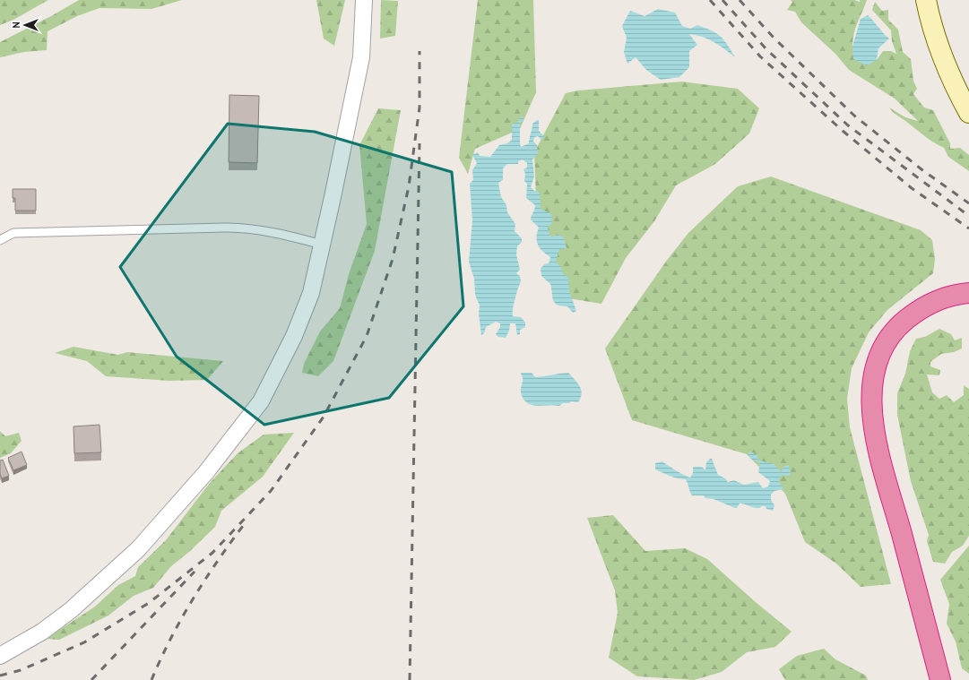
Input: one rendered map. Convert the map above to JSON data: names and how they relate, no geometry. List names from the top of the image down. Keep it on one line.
{"north":"left"}
